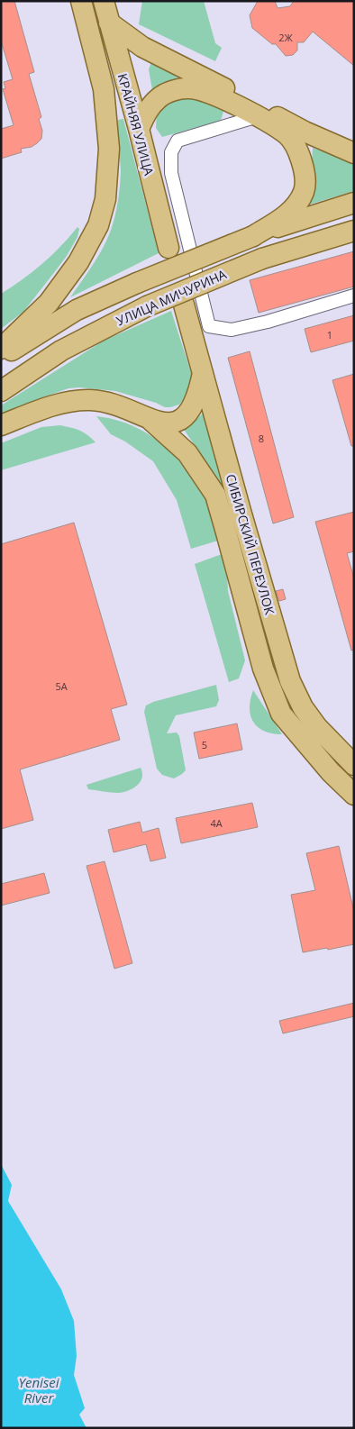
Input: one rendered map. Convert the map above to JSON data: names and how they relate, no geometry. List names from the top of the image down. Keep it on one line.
{"streets":{"main road":["КРАЙНЯЯ УЛИЦА","УЛИЦА МИЧУРИНА","СИБИРСКИЙ ПЕРЕУЛОК"]},"water":["Yenisei River"],"house_numbers":["2Ж","1","8","5А","5","4А"]}
